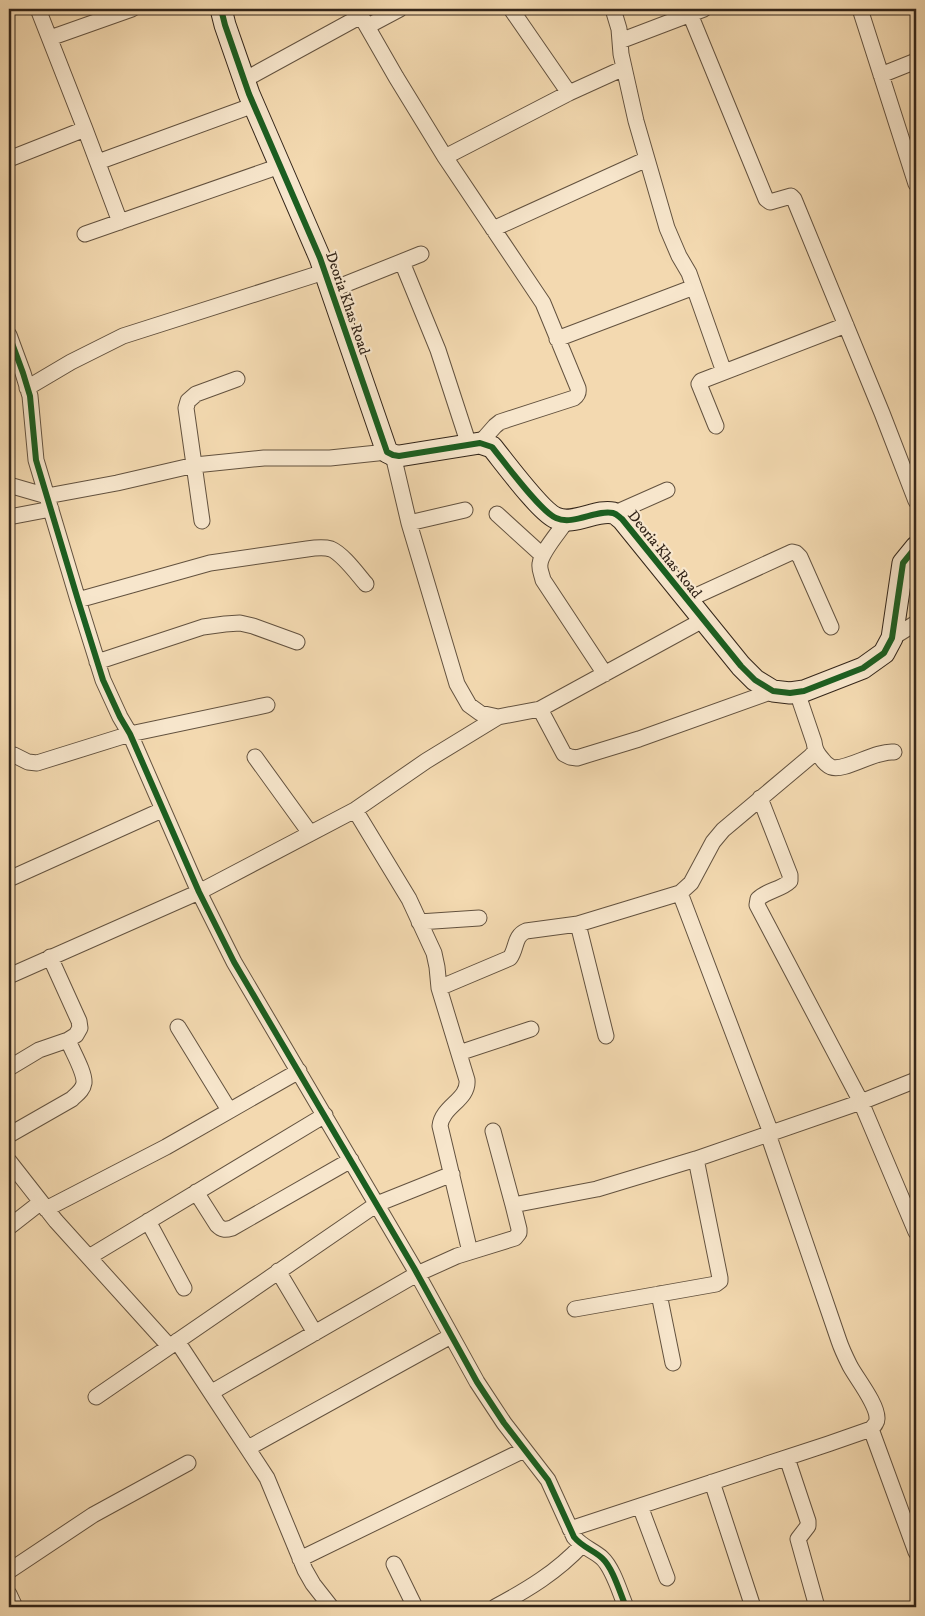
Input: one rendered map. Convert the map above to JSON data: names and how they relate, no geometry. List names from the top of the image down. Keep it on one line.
{"streets":{"street":["Deoria Khas Road"]}}
